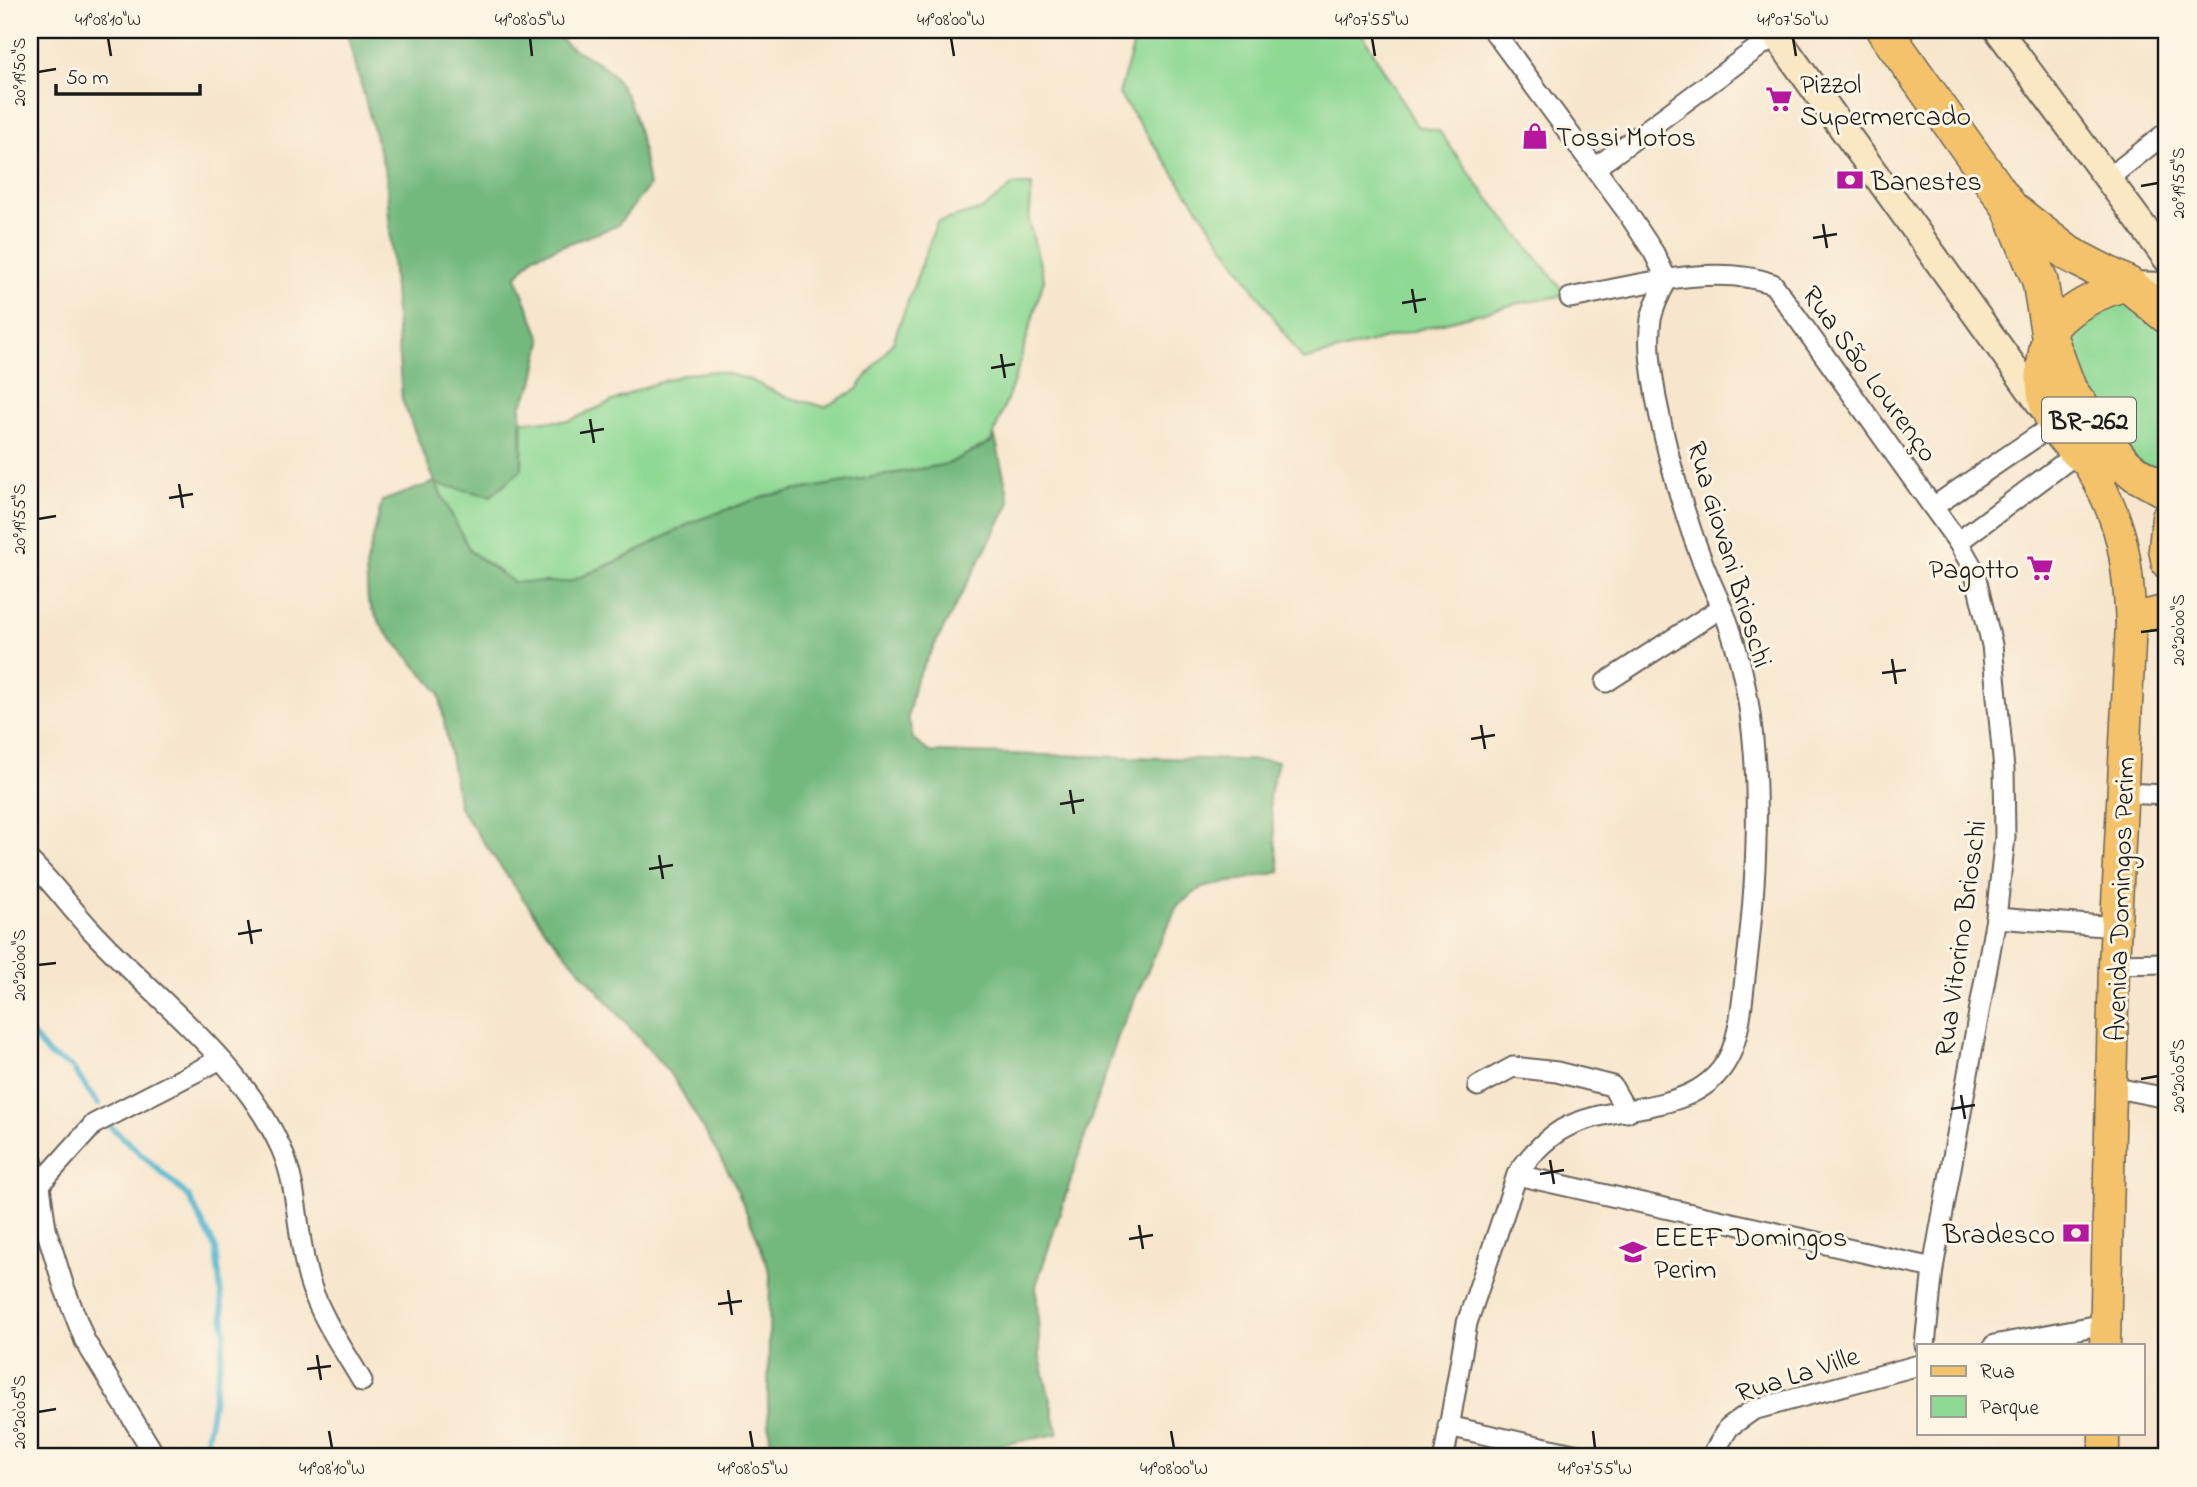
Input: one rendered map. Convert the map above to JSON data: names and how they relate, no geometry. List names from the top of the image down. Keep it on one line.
{"streets":{"highway":["BR-262"],"main road":["Avenida Domingos Perim"],"street":["Rua São Lourenço","Rua Giovani Brioschi","Rua Vitorino Brioschi","Rua La Ville"]},"crossings":[["Rua São Lourenço","Rua Giovani Brioschi"],["Rua São Lourenço","Rua Vitorino Brioschi"]],"places":{"supermarket":["Pizzol Supermercado","Pagotto"],"shop":["Tossi Motos"],"bank":["Banestes","Bradesco"],"school or university":["EEEF Domingos Perim"]},"legend":["Rua","Parque"],"scale_bar":"50 m","coordinates":["41°08'10\"W","41°08'05\"W","41°08'00\"W","41°07'55\"W","41°07'50\"W","20°19'50\"S","20°19'55\"S","20°20'00\"S","20°20'05\"S"]}
